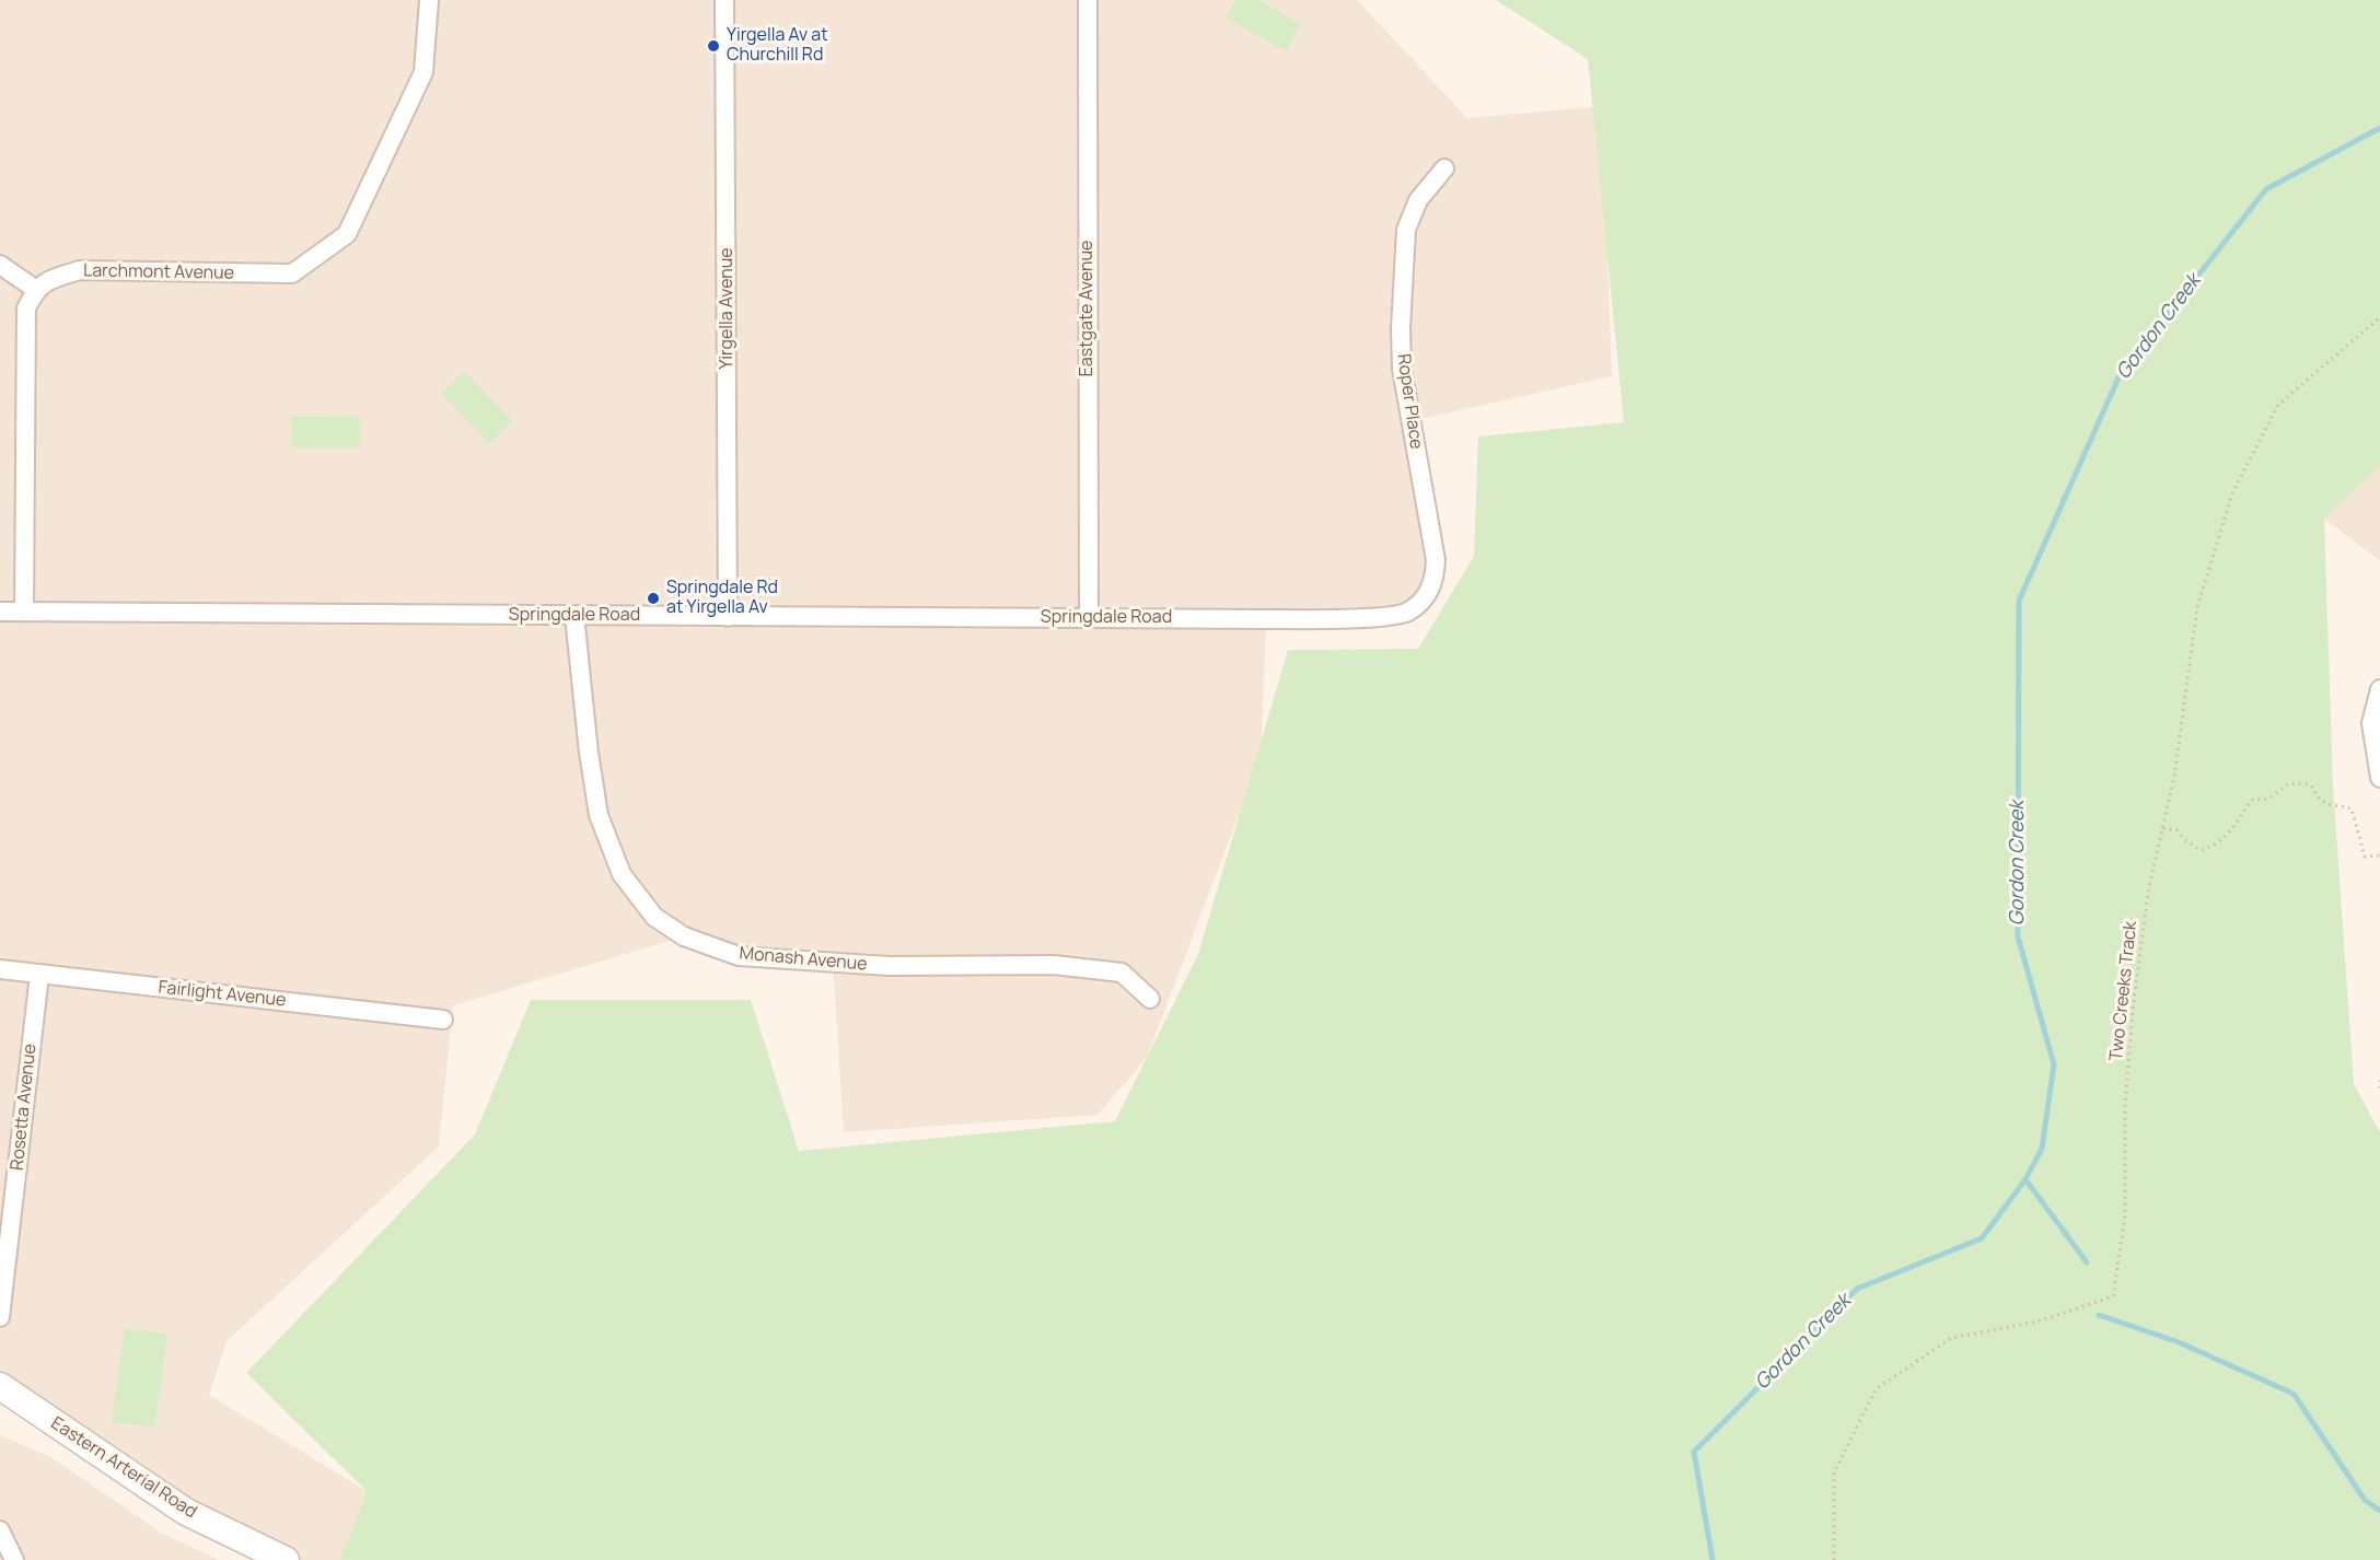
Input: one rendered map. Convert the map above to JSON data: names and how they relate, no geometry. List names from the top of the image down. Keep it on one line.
{"streets":{"main road":["Eastern Arterial Road"],"street":["Larchmont Avenue","Yirgella Avenue","Eastgate Avenue","Roper Place","Springdale Road","Monash Avenue","Fairlight Avenue","Rosetta Avenue"],"path":["Two Creeks Track"]},"crossings":[["Yirgella Avenue","Springdale Road"],["Eastgate Avenue","Springdale Road"],["Roper Place","Springdale Road"],["Springdale Road","Monash Avenue"],["Fairlight Avenue","Rosetta Avenue"]],"water":["Gordon Creek"],"places":["Yirgella Av at Churchill Rd","Springdale Rd at Yirgella Av"]}
